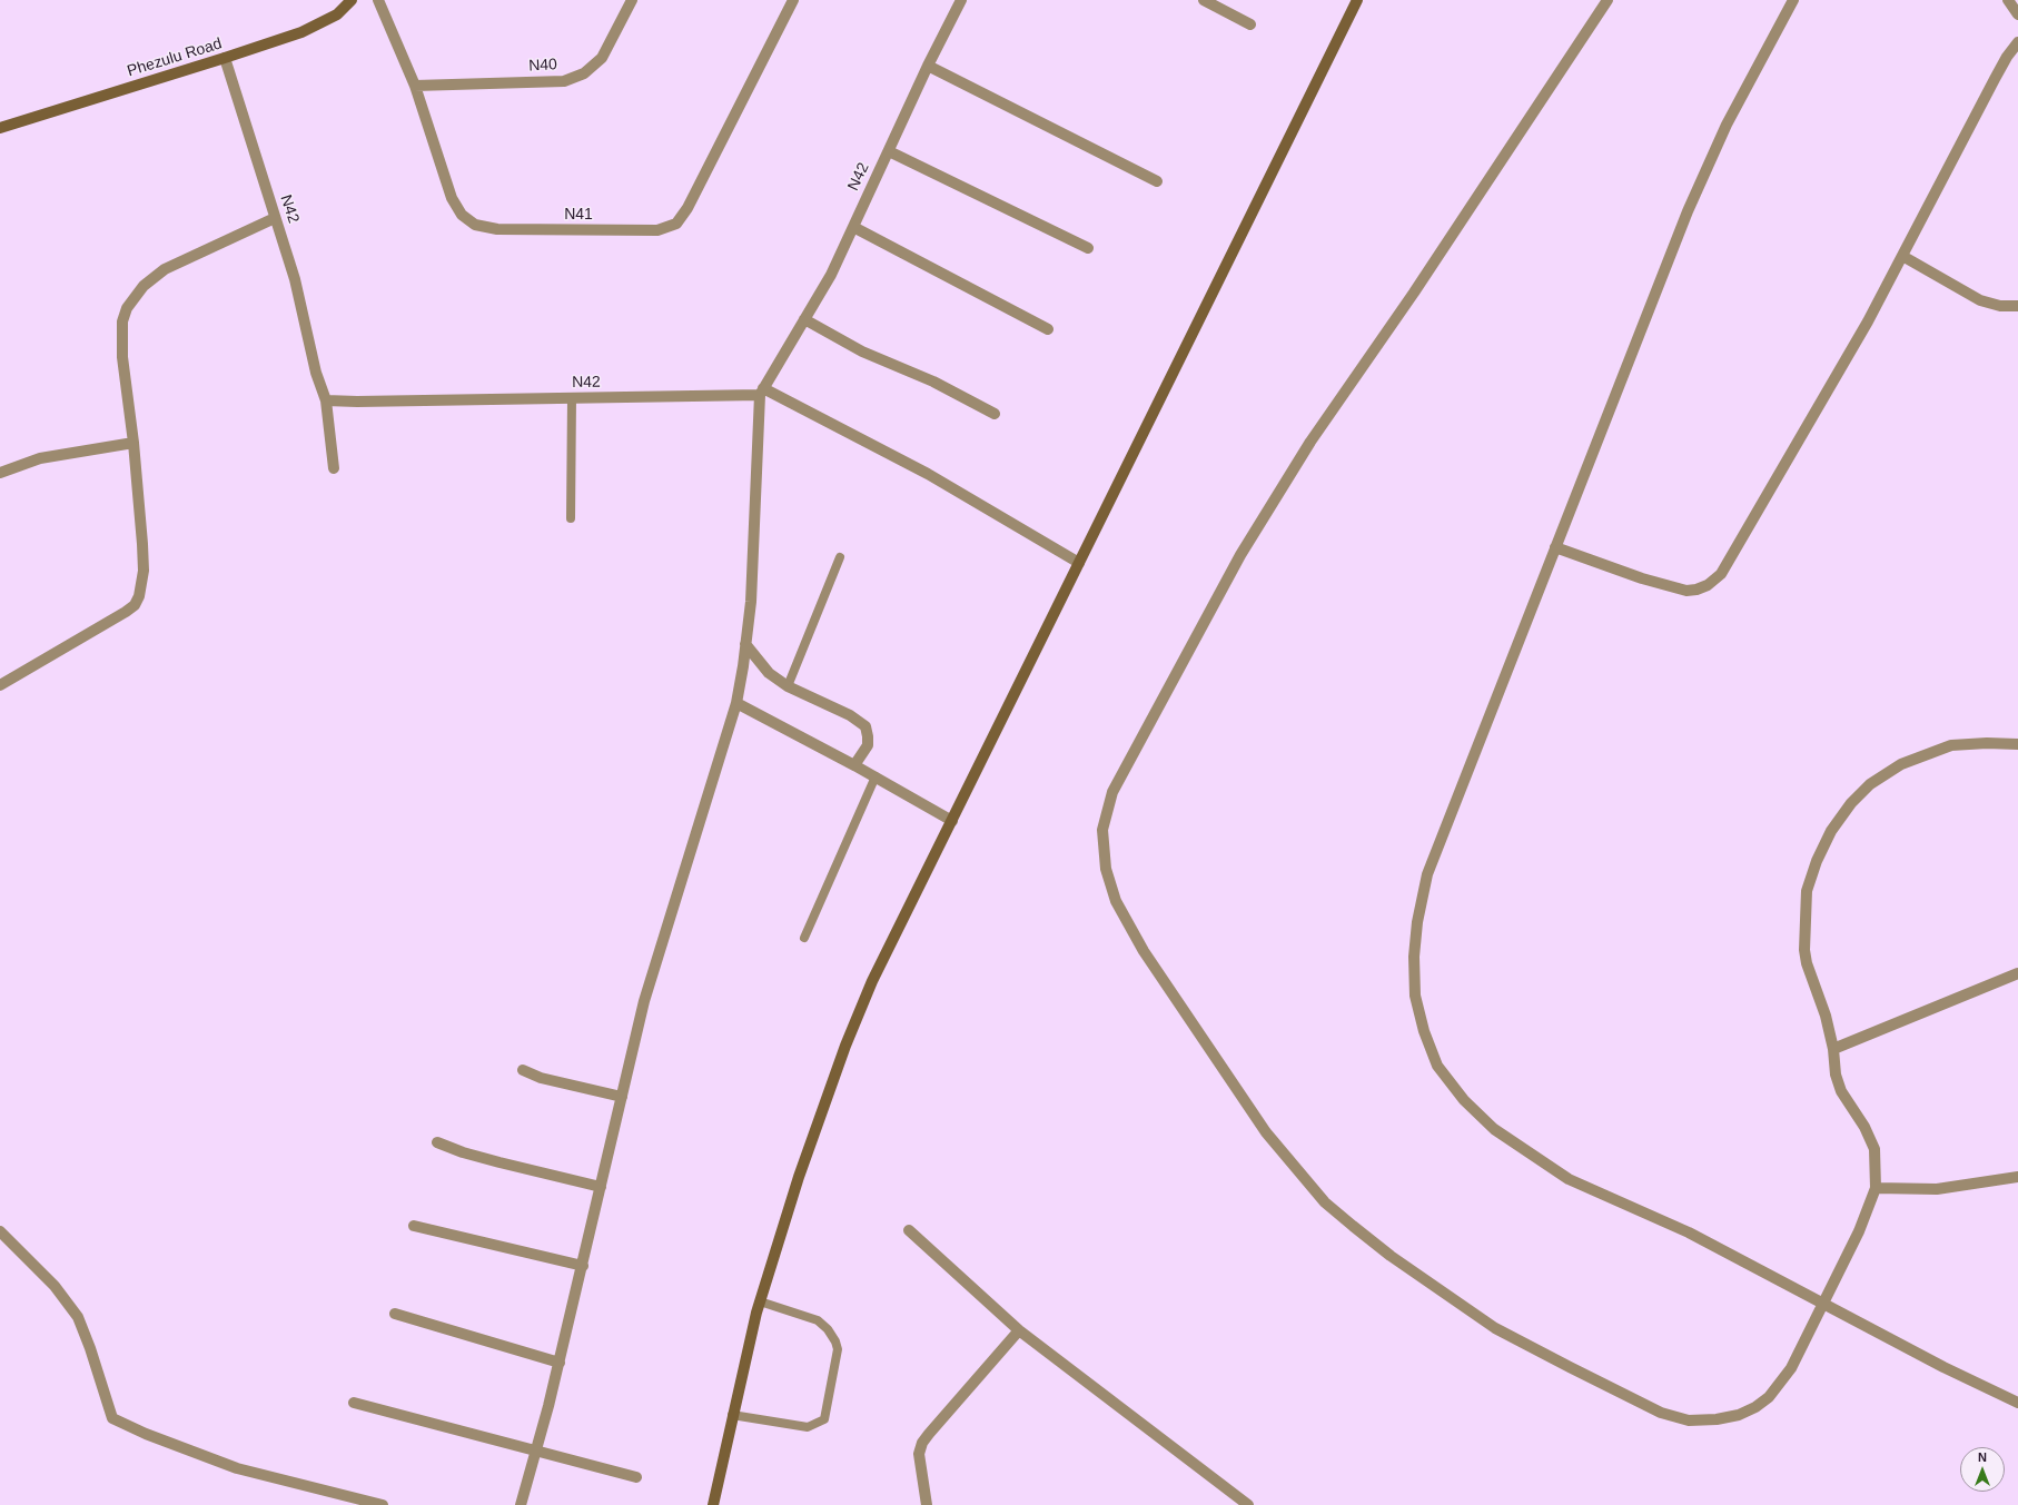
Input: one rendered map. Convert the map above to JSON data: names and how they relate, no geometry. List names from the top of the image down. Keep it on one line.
{"streets":{"street":["Phezulu Road","N40","N42","N41"]},"crossings":[["Phezulu Road","N42"],["N40","N41"]],"north":"top"}
